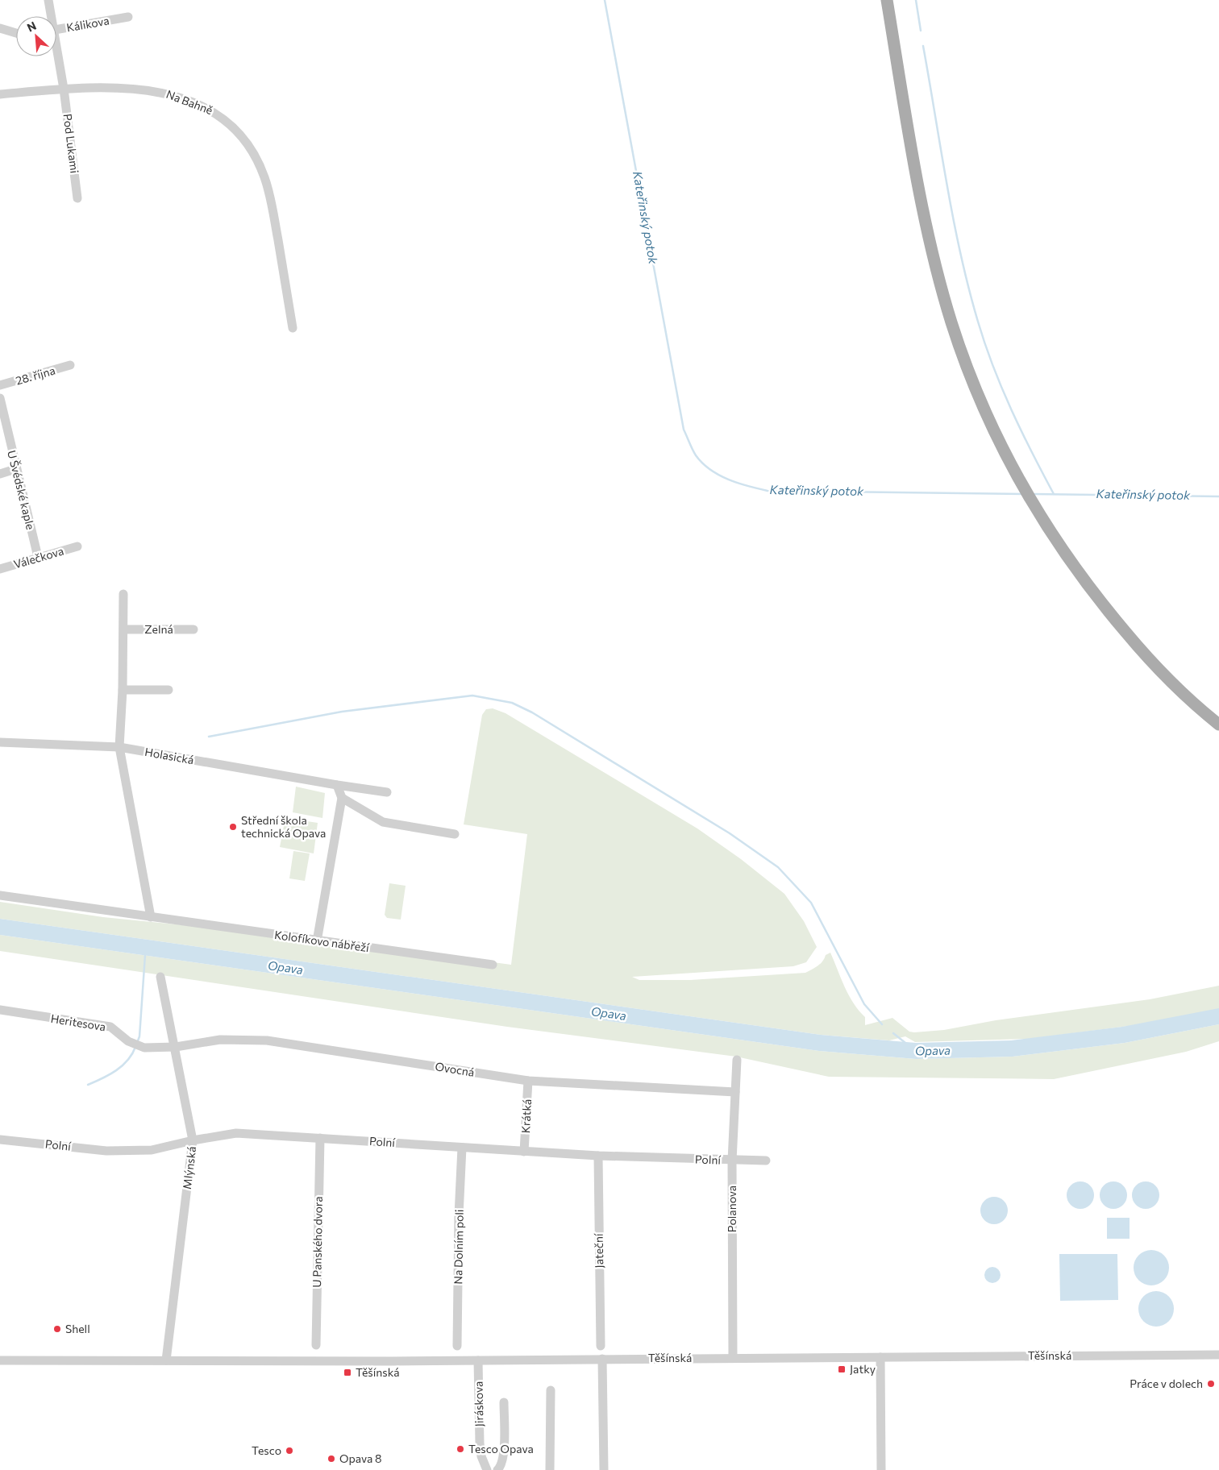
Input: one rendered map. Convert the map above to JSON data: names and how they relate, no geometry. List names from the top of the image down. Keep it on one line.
{"streets":{"street":["Kálikova","Na Bahně","Pod Lukami","28. října","U Švédské kaple","Válečkova","Zelná","Holasická","Kolofíkovo nábřeží","Heritesova","Ovocná","Krátká","Polní","Mlýnská","Polanova","U Panského dvora","Na Dolním poli","Jateční","Těšínská","Jiráskova"]},"crossings":[["Na Bahně","Pod Lukami"],["U Švédské kaple","Válečkova"],["Heritesova","Ovocná"],["Heritesova","Mlýnská"],["Ovocná","Krátká"],["Ovocná","Mlýnská"],["Ovocná","Polanova"],["Krátká","Polní"],["Polní","Mlýnská"],["Polní","Polanova"],["Polní","U Panského dvora"],["Polní","Na Dolním poli"],["Polní","Jateční"],["Mlýnská","Těšínská"],["Polanova","Těšínská"],["Těšínská","Jiráskova"]],"water":["Kateřinský potok","Opava"],"places":{"other":["Střední škola technická Opava","Shell","Práce v dolech","Tesco Opava","Tesco","Opava 8"],"transit":["Jatky","Těšínská"]},"north":"top left"}
